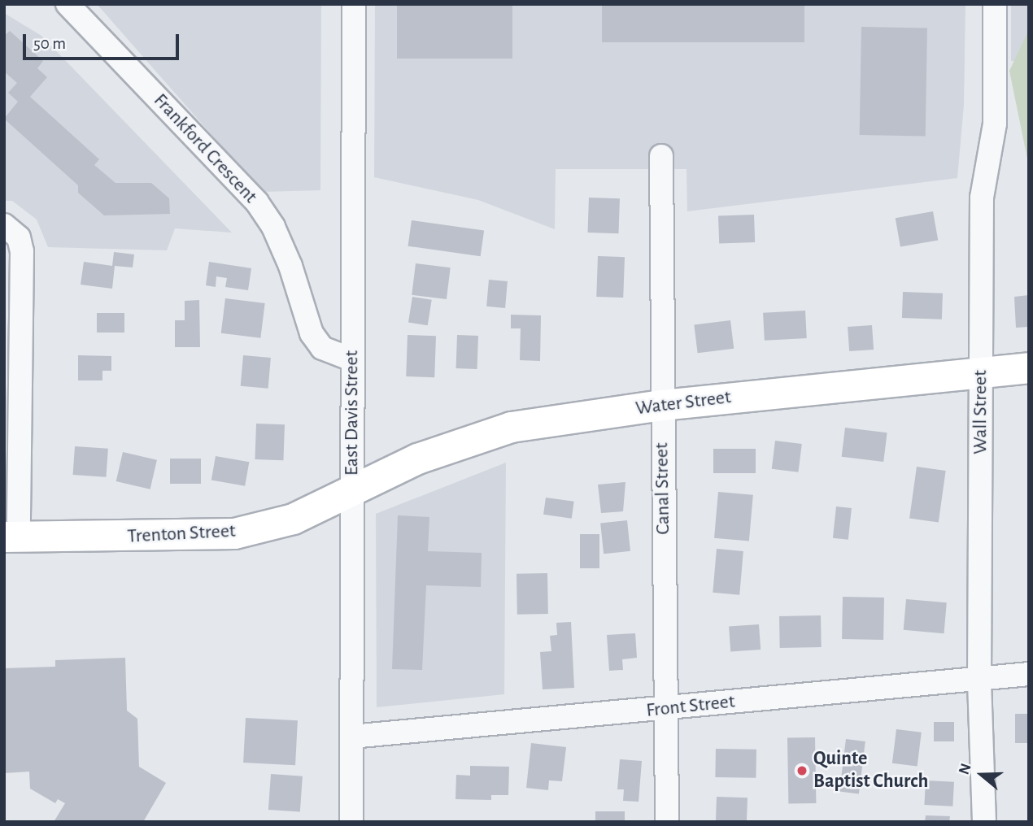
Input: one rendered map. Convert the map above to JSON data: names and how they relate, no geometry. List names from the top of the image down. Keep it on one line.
{"streets":{"main road":["Water Street","Trenton Street"],"street":["Frankford Crescent","Wall Street","East Davis Street","Canal Street","Front Street"]},"crossings":[["Frankford Crescent","East Davis Street"],["Water Street","Wall Street"],["Water Street","East Davis Street"],["Water Street","Canal Street"],["Water Street","Trenton Street"],["Wall Street","Front Street"],["East Davis Street","Trenton Street"],["East Davis Street","Front Street"],["Canal Street","Front Street"]],"places":["Quinte Baptist Church"],"scale_bar":"50 m","north":"left"}
